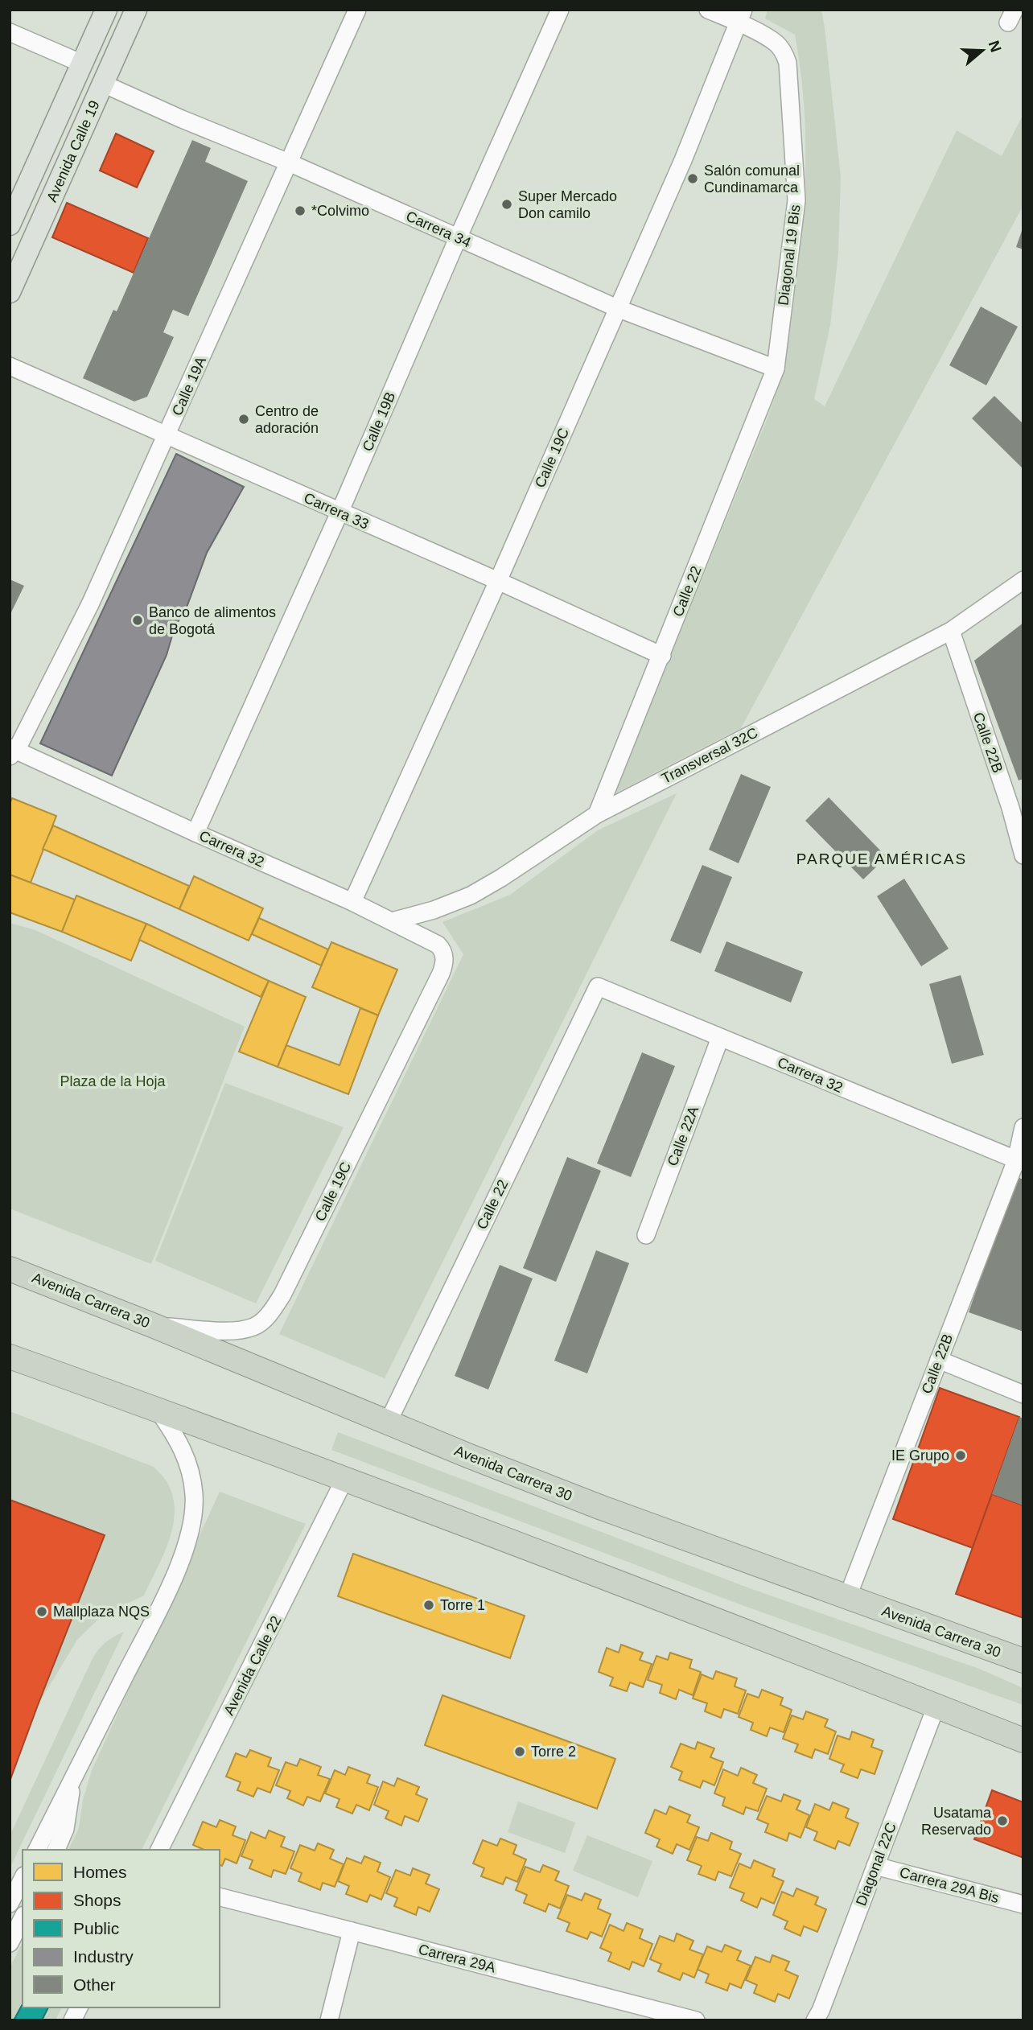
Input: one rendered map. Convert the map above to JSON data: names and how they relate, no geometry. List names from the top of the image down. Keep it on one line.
{"streets":{"highway":["Avenida Carrera 30"],"main road":["Avenida Calle 19"],"street":["Carrera 34","Diagonal 19 Bis","Calle 19A","Calle 19B","Calle 19C","Carrera 33","Calle 22","Calle 22B","Transversal 32C","Carrera 32","Calle 22A","Avenida Calle 22","Diagonal 22C","Carrera 29A Bis","Carrera 29A"]},"crossings":[["Avenida Calle 19","Carrera 34"],["Carrera 34","Diagonal 19 Bis"],["Carrera 34","Calle 19A"],["Carrera 34","Calle 19B"],["Carrera 34","Calle 19C"],["Carrera 34","Calle 22"],["Diagonal 19 Bis","Calle 19C"],["Diagonal 19 Bis","Calle 22"],["Calle 19A","Carrera 33"],["Calle 19A","Carrera 32"],["Calle 19B","Carrera 33"],["Calle 19B","Carrera 32"],["Calle 19C","Carrera 33"],["Calle 19C","Carrera 32"],["Calle 19C","Avenida Carrera 30"],["Carrera 33","Calle 22"],["Calle 22","Transversal 32C"],["Calle 22","Carrera 32"],["Calle 22","Avenida Carrera 30"],["Calle 22B","Transversal 32C"],["Calle 22B","Carrera 32"],["Calle 22B","Avenida Carrera 30"],["Transversal 32C","Carrera 32"],["Carrera 32","Calle 22A"],["Diagonal 22C","Carrera 29A Bis"]],"districts":["PARQUE AMÉRICAS"],"parks":["Plaza de la Hoja"],"places":["Salón comunal Cundinamarca","Super Mercado Don camilo","*Colvimo","Centro de adoración","Banco de alimentos de Bogotá","IE Grupo","Torre 1","Mallplaza NQS","Torre 2","Usatama Reservado"],"legend":["Homes","Shops","Public","Industry","Other"],"north":"right"}
